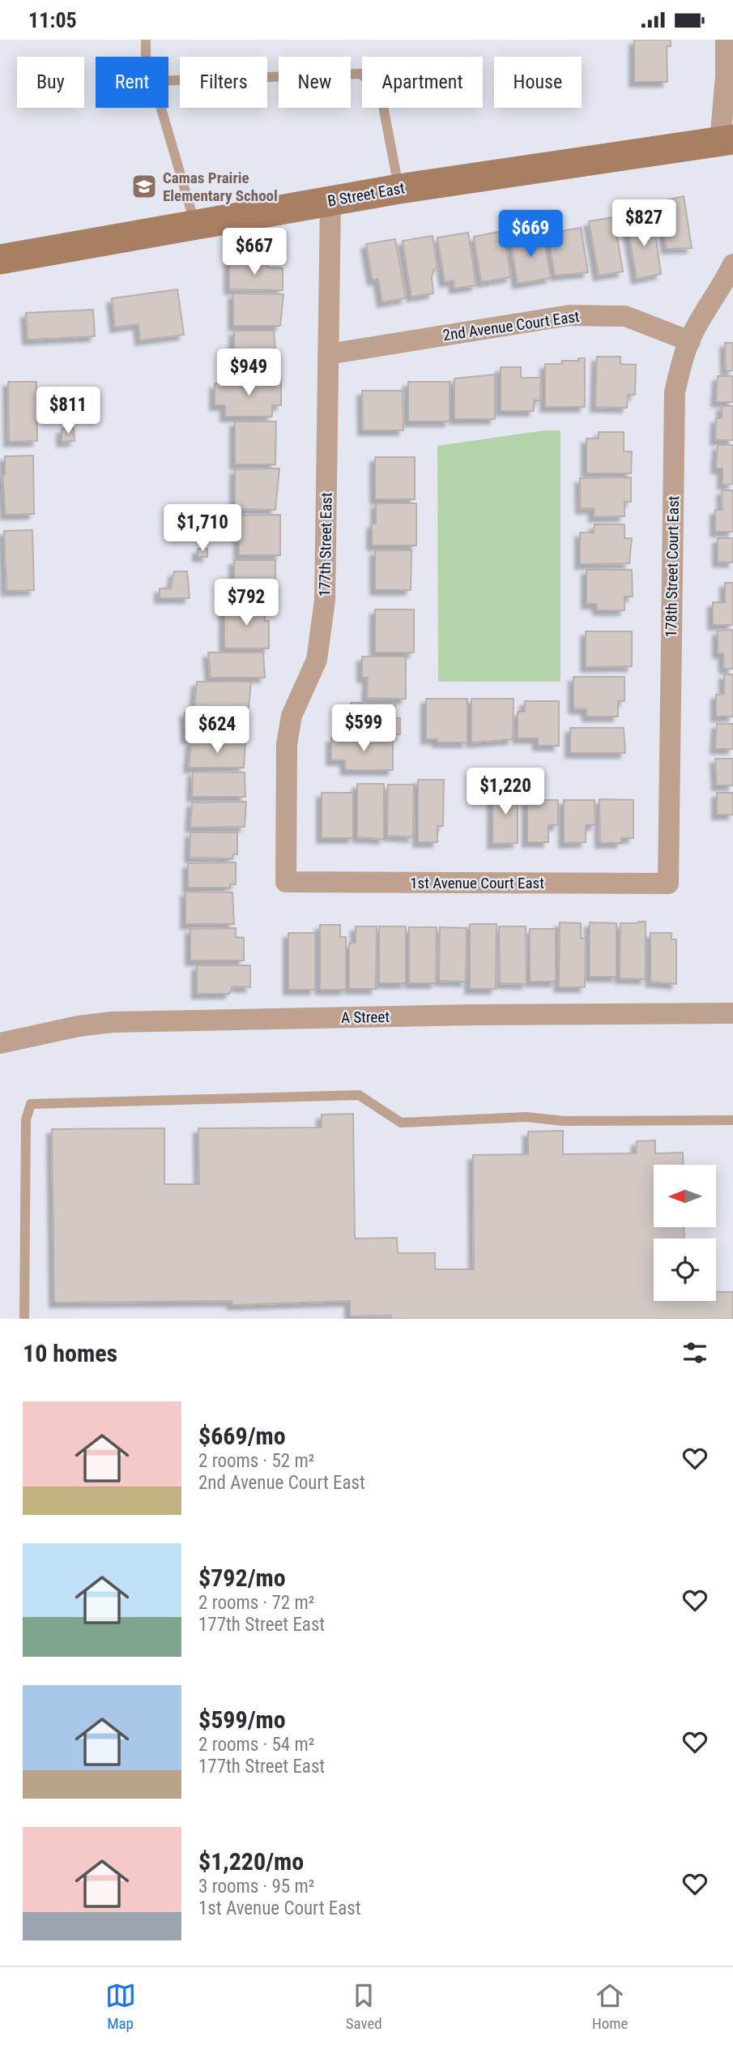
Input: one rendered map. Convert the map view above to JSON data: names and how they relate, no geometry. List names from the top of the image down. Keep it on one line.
{"streets":{"street":["B Street East","2nd Avenue Court East","177th Street East","178th Street Court East","1st Avenue Court East","A Street"]},"crossings":[["B Street East","177th Street East"],["2nd Avenue Court East","177th Street East"],["2nd Avenue Court East","178th Street Court East"],["177th Street East","1st Avenue Court East"],["178th Street Court East","1st Avenue Court East"]],"places":{"school or university":["Camas Prairie Elementary School"]},"north":"left","page":{"status":"11:05","chip":["Buy","Rent","Filters","New","Apartment","House"],"price":["$827","$669","$667","$949","$811","$1,710","$792","$599","$624","$1,220"],"heading":"10 homes","list":[{"name":"$669/mo","note":"2 rooms · 52 m² · 2nd Avenue Court East"},{"name":"$792/mo","note":"2 rooms · 72 m² · 177th Street East"},{"name":"$599/mo","note":"2 rooms · 54 m² · 177th Street East"},{"name":"$1,220/mo","note":"3 rooms · 95 m² · 1st Avenue Court East"}],"tabs":["Map","Saved","Home"]}}
